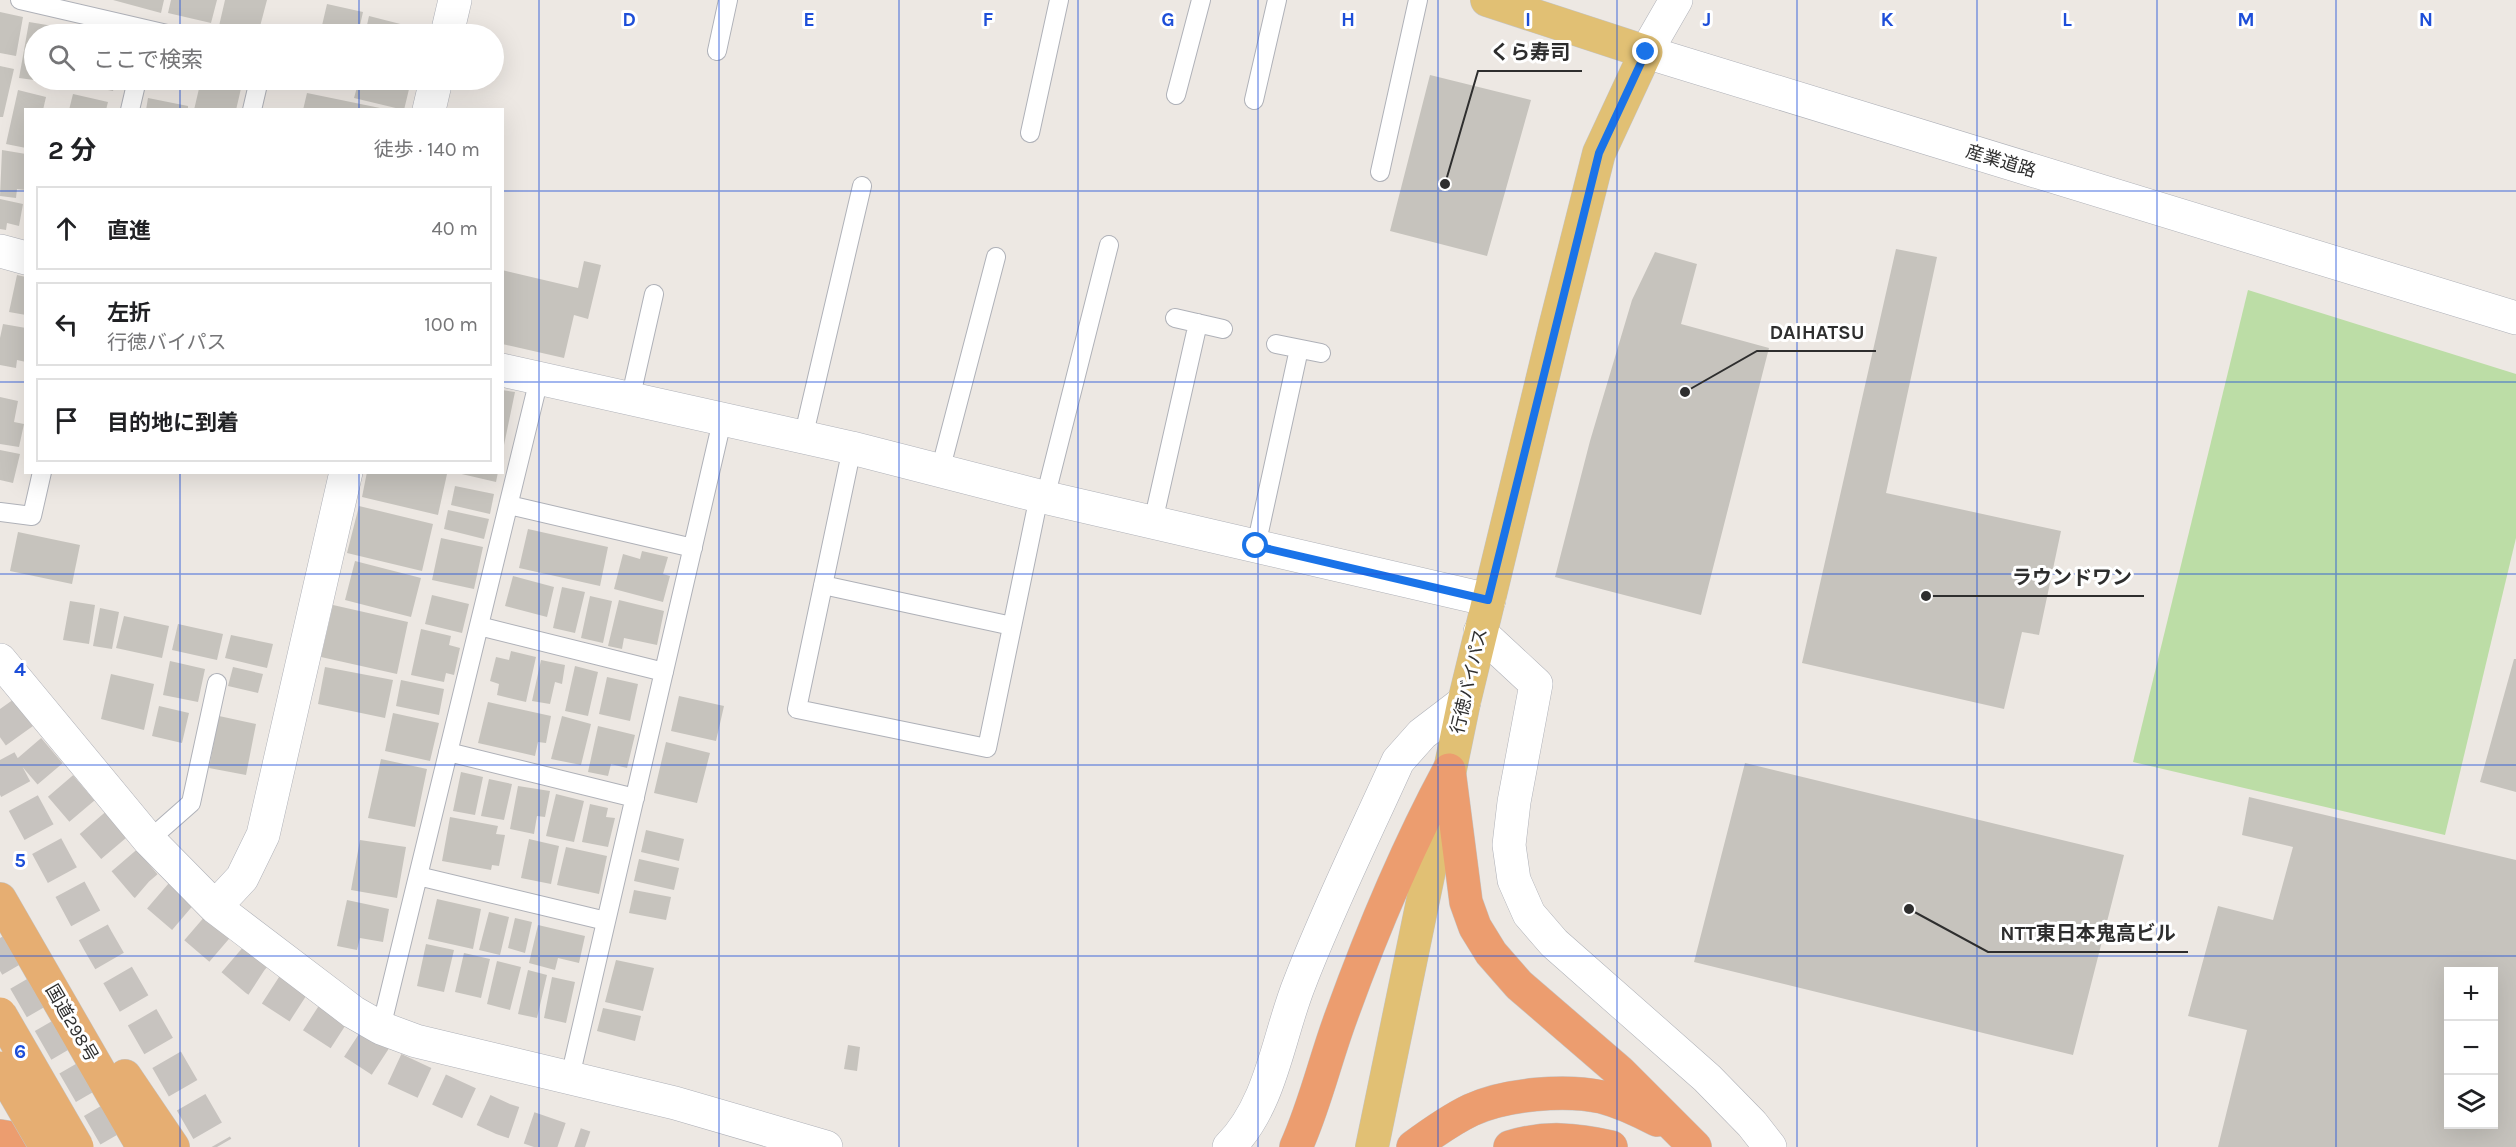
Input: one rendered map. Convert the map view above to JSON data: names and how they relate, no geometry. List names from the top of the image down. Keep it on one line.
{"streets":{"highway":["国道298号"],"main road":["産業道路","行徳バイパス"]},"crossings":[["産業道路","行徳バイパス"]],"places":["くら寿司","DAIHATSU","ラウンドワン","NTT東日本鬼高ビル"],"page":{"search":"ここで検索","heading":["2 分","徒歩 · 140 m"],"list":[["直進","40 m"],["左折","行徳バイパス","100 m"],"目的地に到着"],"map_buttons":["+","−"]},"grid":{"columns":["D","E","F","G","H","I","J","K","L","M","N"],"rows":["4","5","6"]}}
